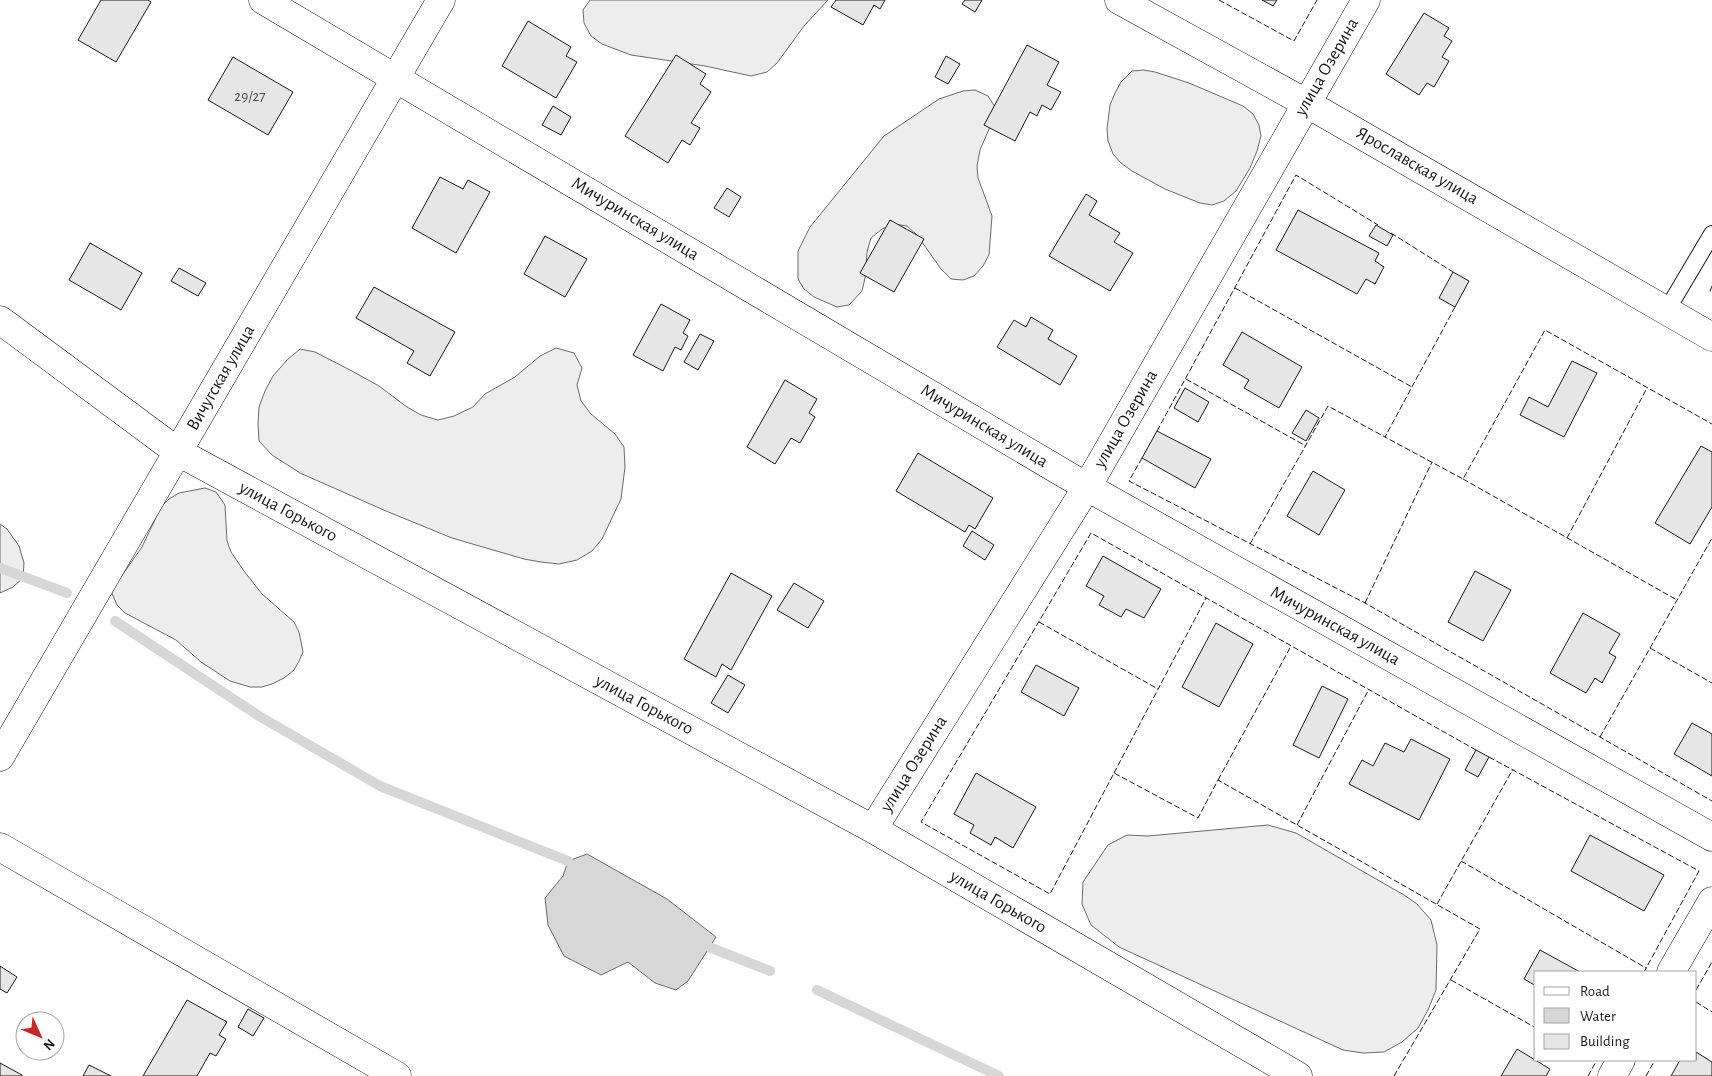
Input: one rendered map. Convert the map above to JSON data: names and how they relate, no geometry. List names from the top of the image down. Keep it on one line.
{"streets":{"street":["улица Озерина","Ярославская улица","Мичуринская улица","Вичугская улица","улица Горького"]},"crossings":[["улица Озерина","Ярославская улица"],["улица Озерина","Мичуринская улица"],["улица Озерина","улица Горького"],["Мичуринская улица","Вичугская улица"],["Вичугская улица","улица Горького"]],"house_numbers":["29/27"],"legend":["Road","Water","Building"],"north":"bottom right"}
